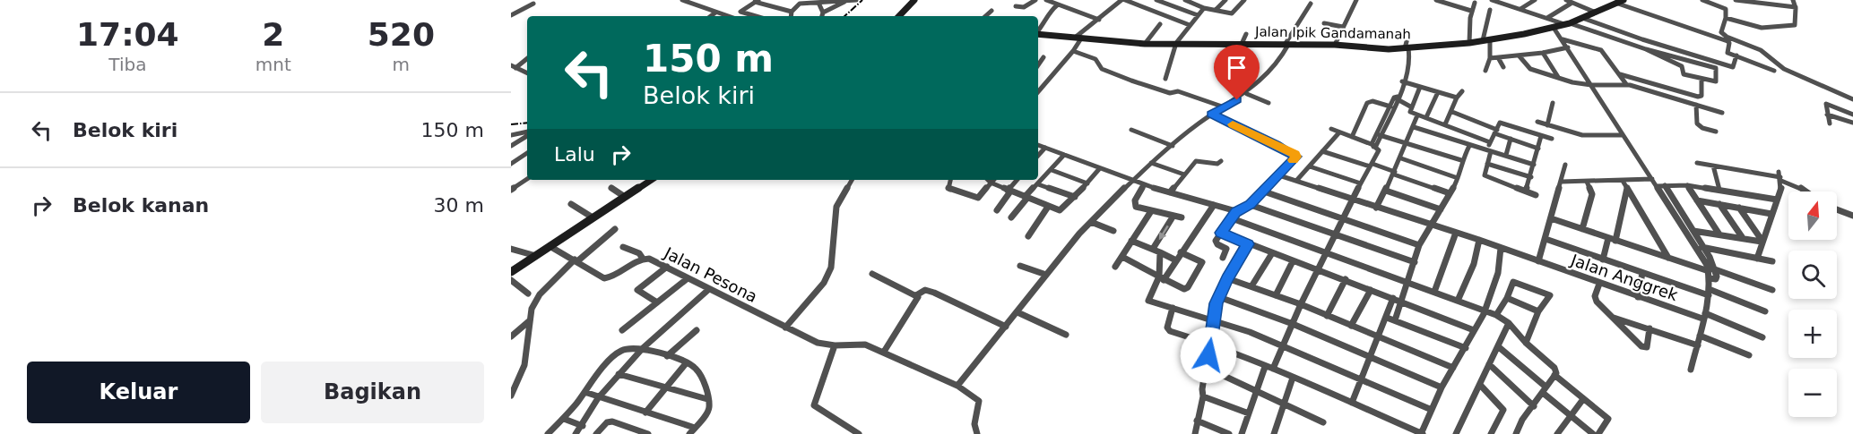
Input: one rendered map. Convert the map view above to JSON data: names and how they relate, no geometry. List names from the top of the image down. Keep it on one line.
{"streets":{"street":["Jalan Ipik Gandamanah","Jalan Pesona","Jalan Anggrek"]},"north":"top","page":{"eta":["17:04","Tiba","2","mnt","520","m"],"turn":["150 m","Belok kiri"],"list":[{"name":"Belok kiri","value":"150 m"},{"name":"Belok kanan","value":"30 m"}],"then":"Lalu","map_buttons":["+","−"],"buttons":["Keluar","Bagikan"]}}
